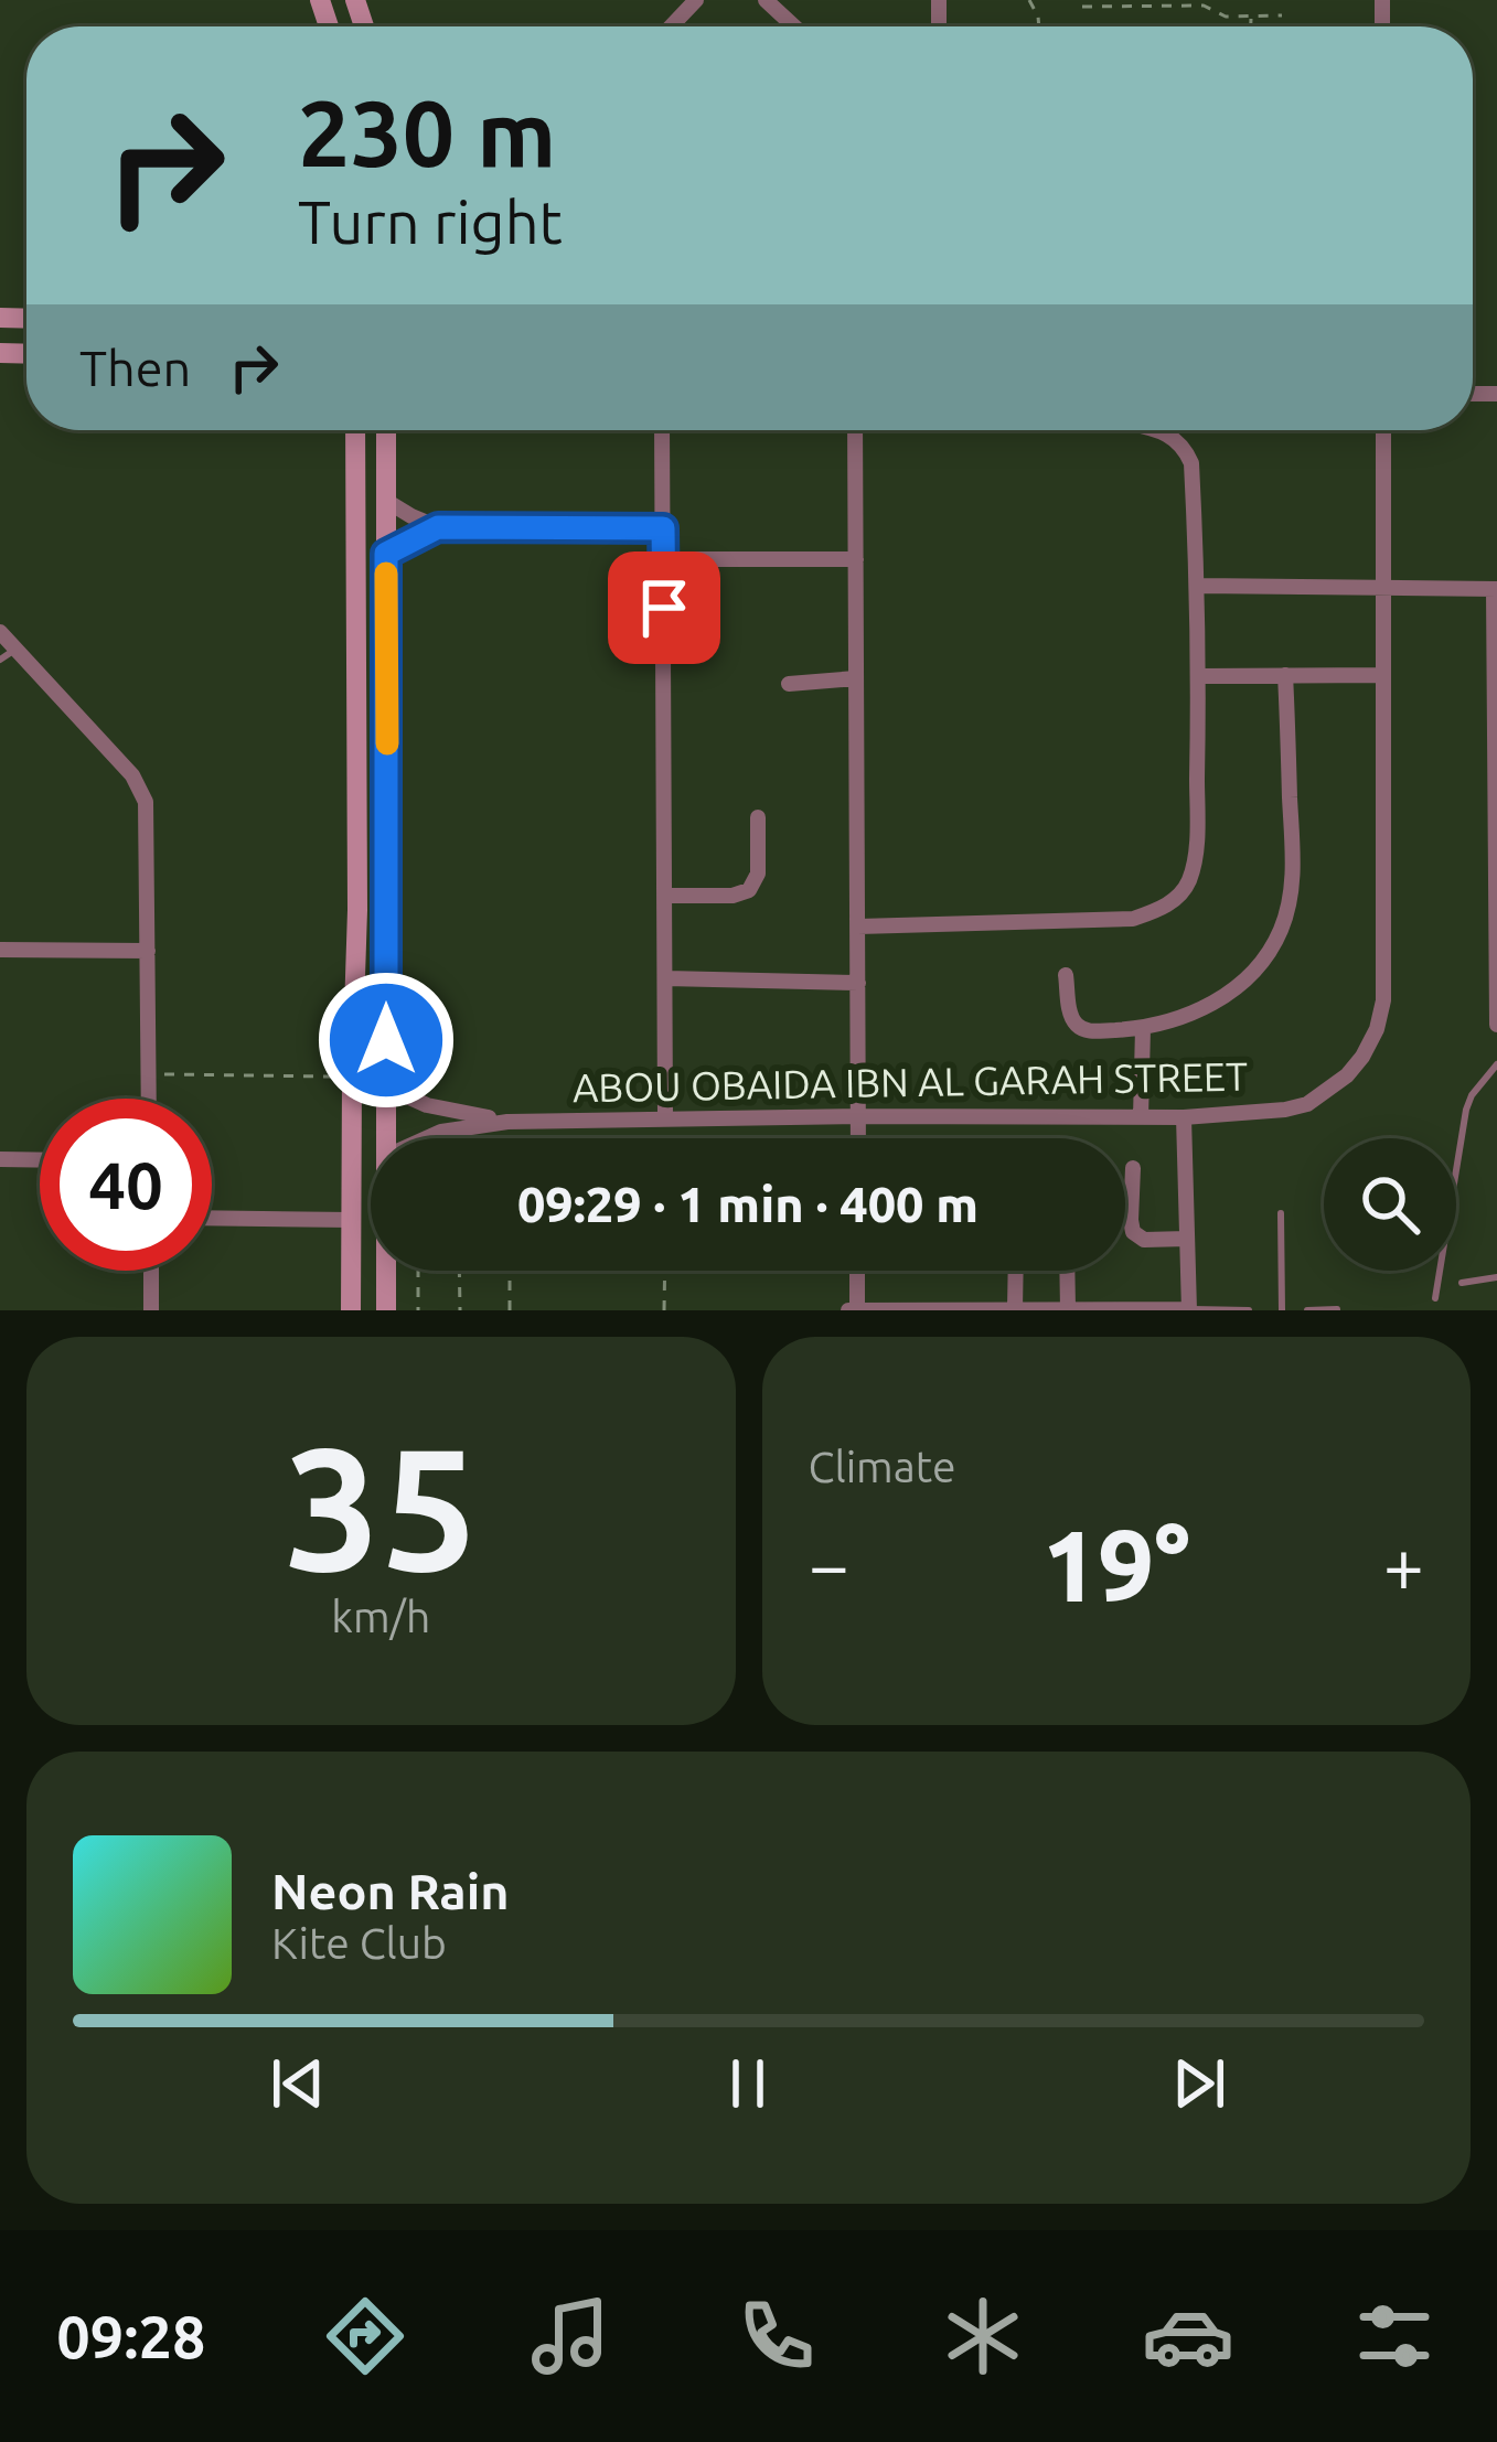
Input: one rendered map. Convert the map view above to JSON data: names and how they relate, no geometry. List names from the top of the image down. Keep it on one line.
{"streets":{"street":["ABOU OBAIDA IBN AL GARAH STREET"]},"page":{"turn":["230 m","Turn right"],"then":"Then","limit":"40","trip":"09:29 · 1 min · 400 m","tile":[["35","km/h"],"Climate"],"heat":["−","19°","+"],"song":["Neon Rain","Kite Club"],"tabs":"09:28"}}
